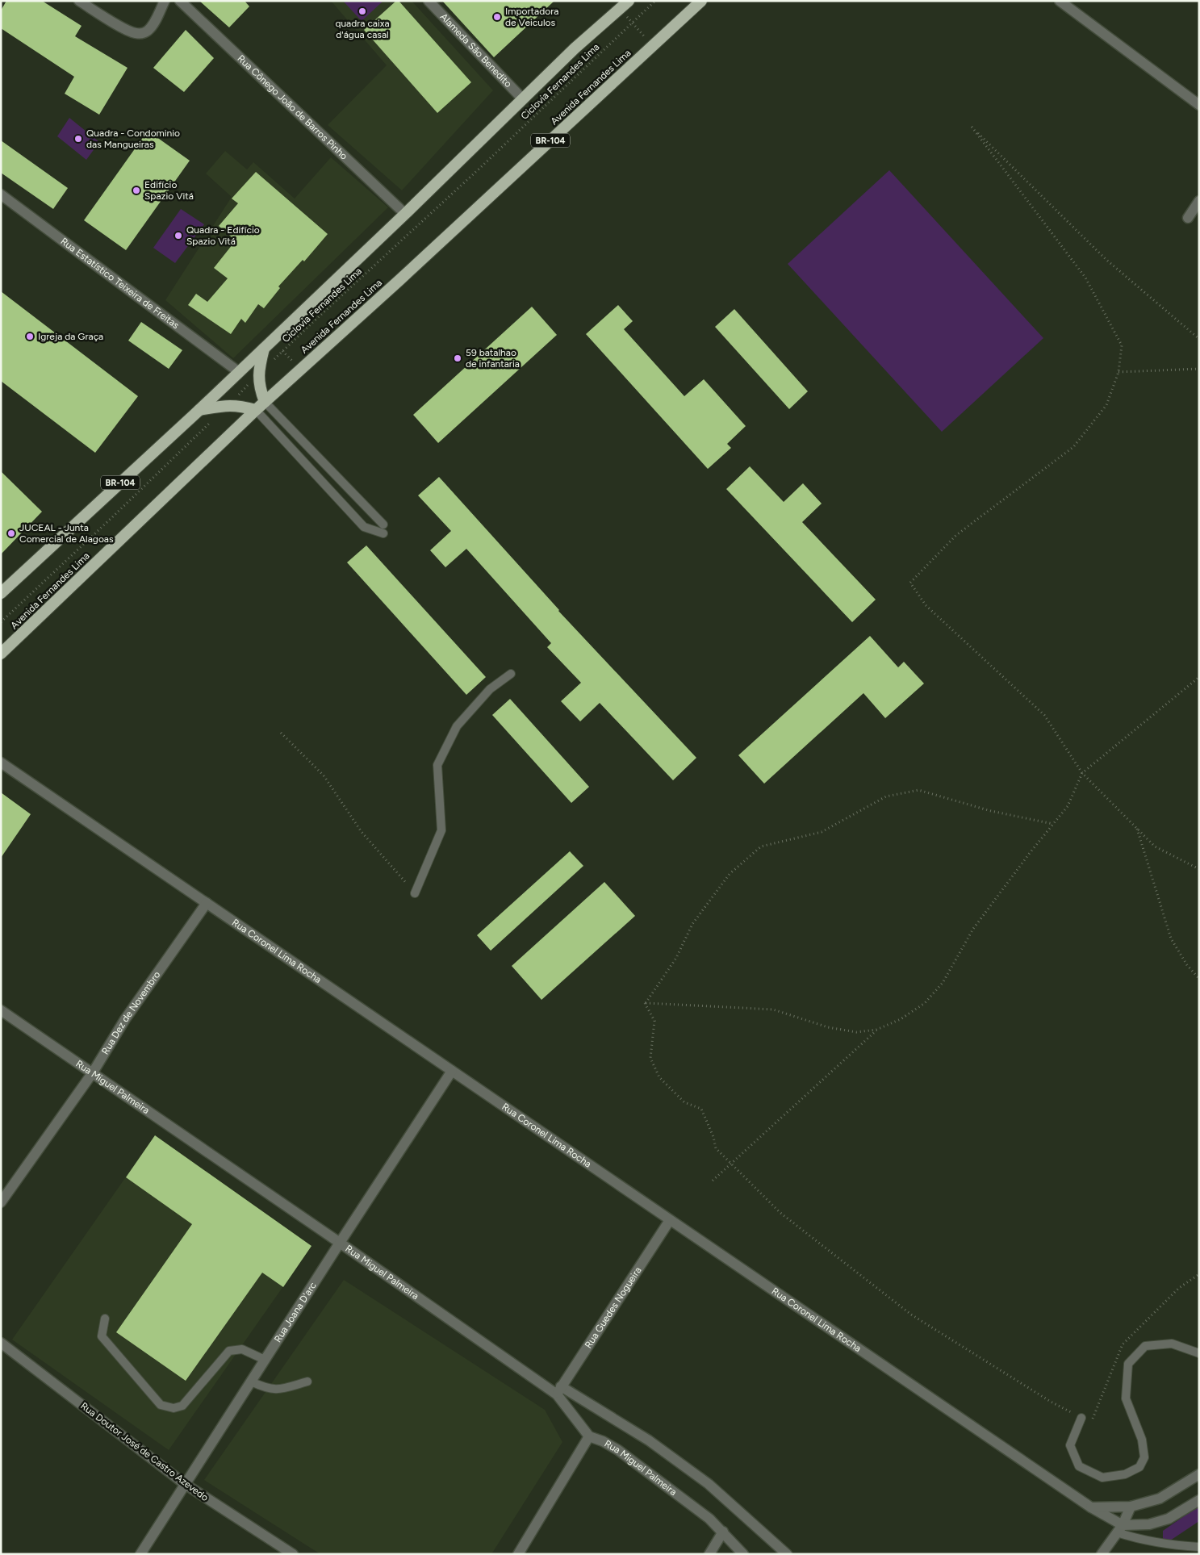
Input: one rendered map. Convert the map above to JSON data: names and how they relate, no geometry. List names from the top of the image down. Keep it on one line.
{"streets":{"highway":["Avenida Fernandes Lima","BR-104"],"street":["Alameda São Benedito","Rua Cônego João de Barros Pinho","Rua Estatístico Teixeira de Freitas","Rua Coronel Lima Rocha","Rua Dez de Novembro","Rua Miguel Palmeira","Rua Guedes Nogueira","Rua Joana D'arc","Rua Doutor José de Castro Azevedo"],"path":["Ciclovia Fernandes Lima"]},"crossings":[["Alameda São Benedito","BR-104"],["Rua Cônego João de Barros Pinho","BR-104"],["BR-104","Rua Estatístico Teixeira de Freitas"],["Rua Coronel Lima Rocha","Rua Dez de Novembro"],["Rua Coronel Lima Rocha","Rua Guedes Nogueira"],["Rua Coronel Lima Rocha","Rua Joana D'arc"],["Rua Dez de Novembro","Rua Miguel Palmeira"],["Rua Miguel Palmeira","Rua Guedes Nogueira"],["Rua Miguel Palmeira","Rua Joana D'arc"],["Rua Joana D'arc","Rua Doutor José de Castro Azevedo"]],"places":["quadra caixa d'água casal","Importadora de Veiculos","Quadra - Condominio das Mangueiras","Edifício Spazio Vitá","Quadra - Edifício Spazio Vitá","Igreja da Graça","59 batalhao de infantaria","JUCEAL - Junta Comercial de Alagoas"]}
